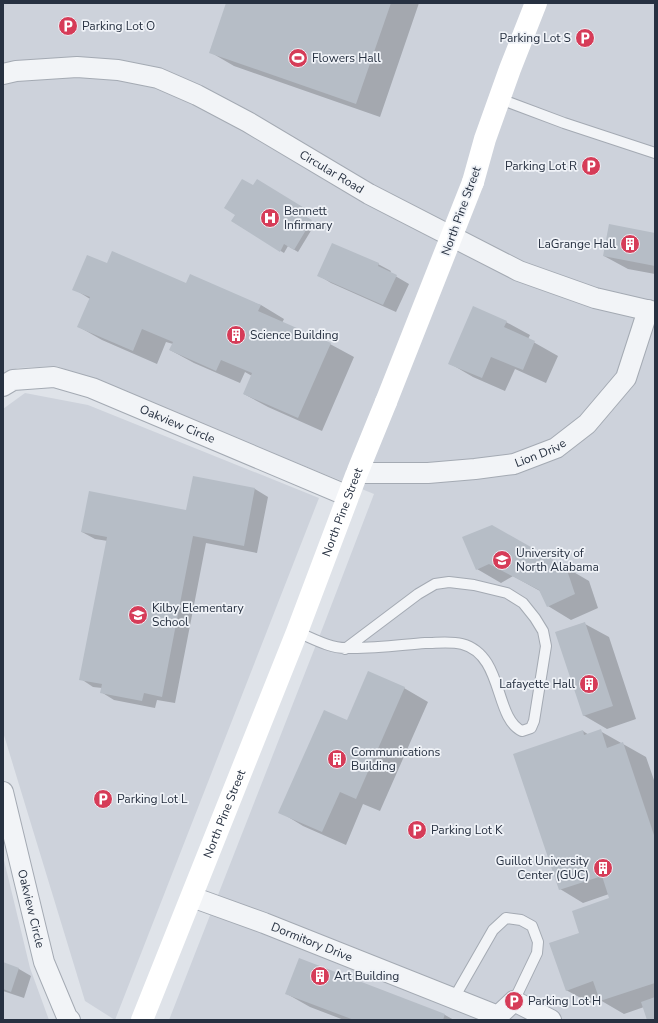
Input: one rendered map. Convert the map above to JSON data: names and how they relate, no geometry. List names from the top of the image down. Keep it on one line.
{"streets":{"main road":["North Pine Street"],"street":["Circular Road","Oakview Circle","Lion Drive","Dormitory Drive"]},"crossings":[["Circular Road","Lion Drive"],["North Pine Street","Oakview Circle"],["North Pine Street","Lion Drive"],["North Pine Street","Dormitory Drive"]],"places":{"parking":["Parking Lot O","Parking Lot S","Parking Lot R","Parking Lot L","Parking Lot K","Parking Lot H"],"sports":["Flowers Hall"],"hospital":["Bennett Infirmary"],"building":["LaGrange Hall","Science Building","Lafayette Hall","Communications Building","Guillot University Center (GUC)","Art Building"],"school or university":["University of North Alabama","Kilby Elementary School"]}}
